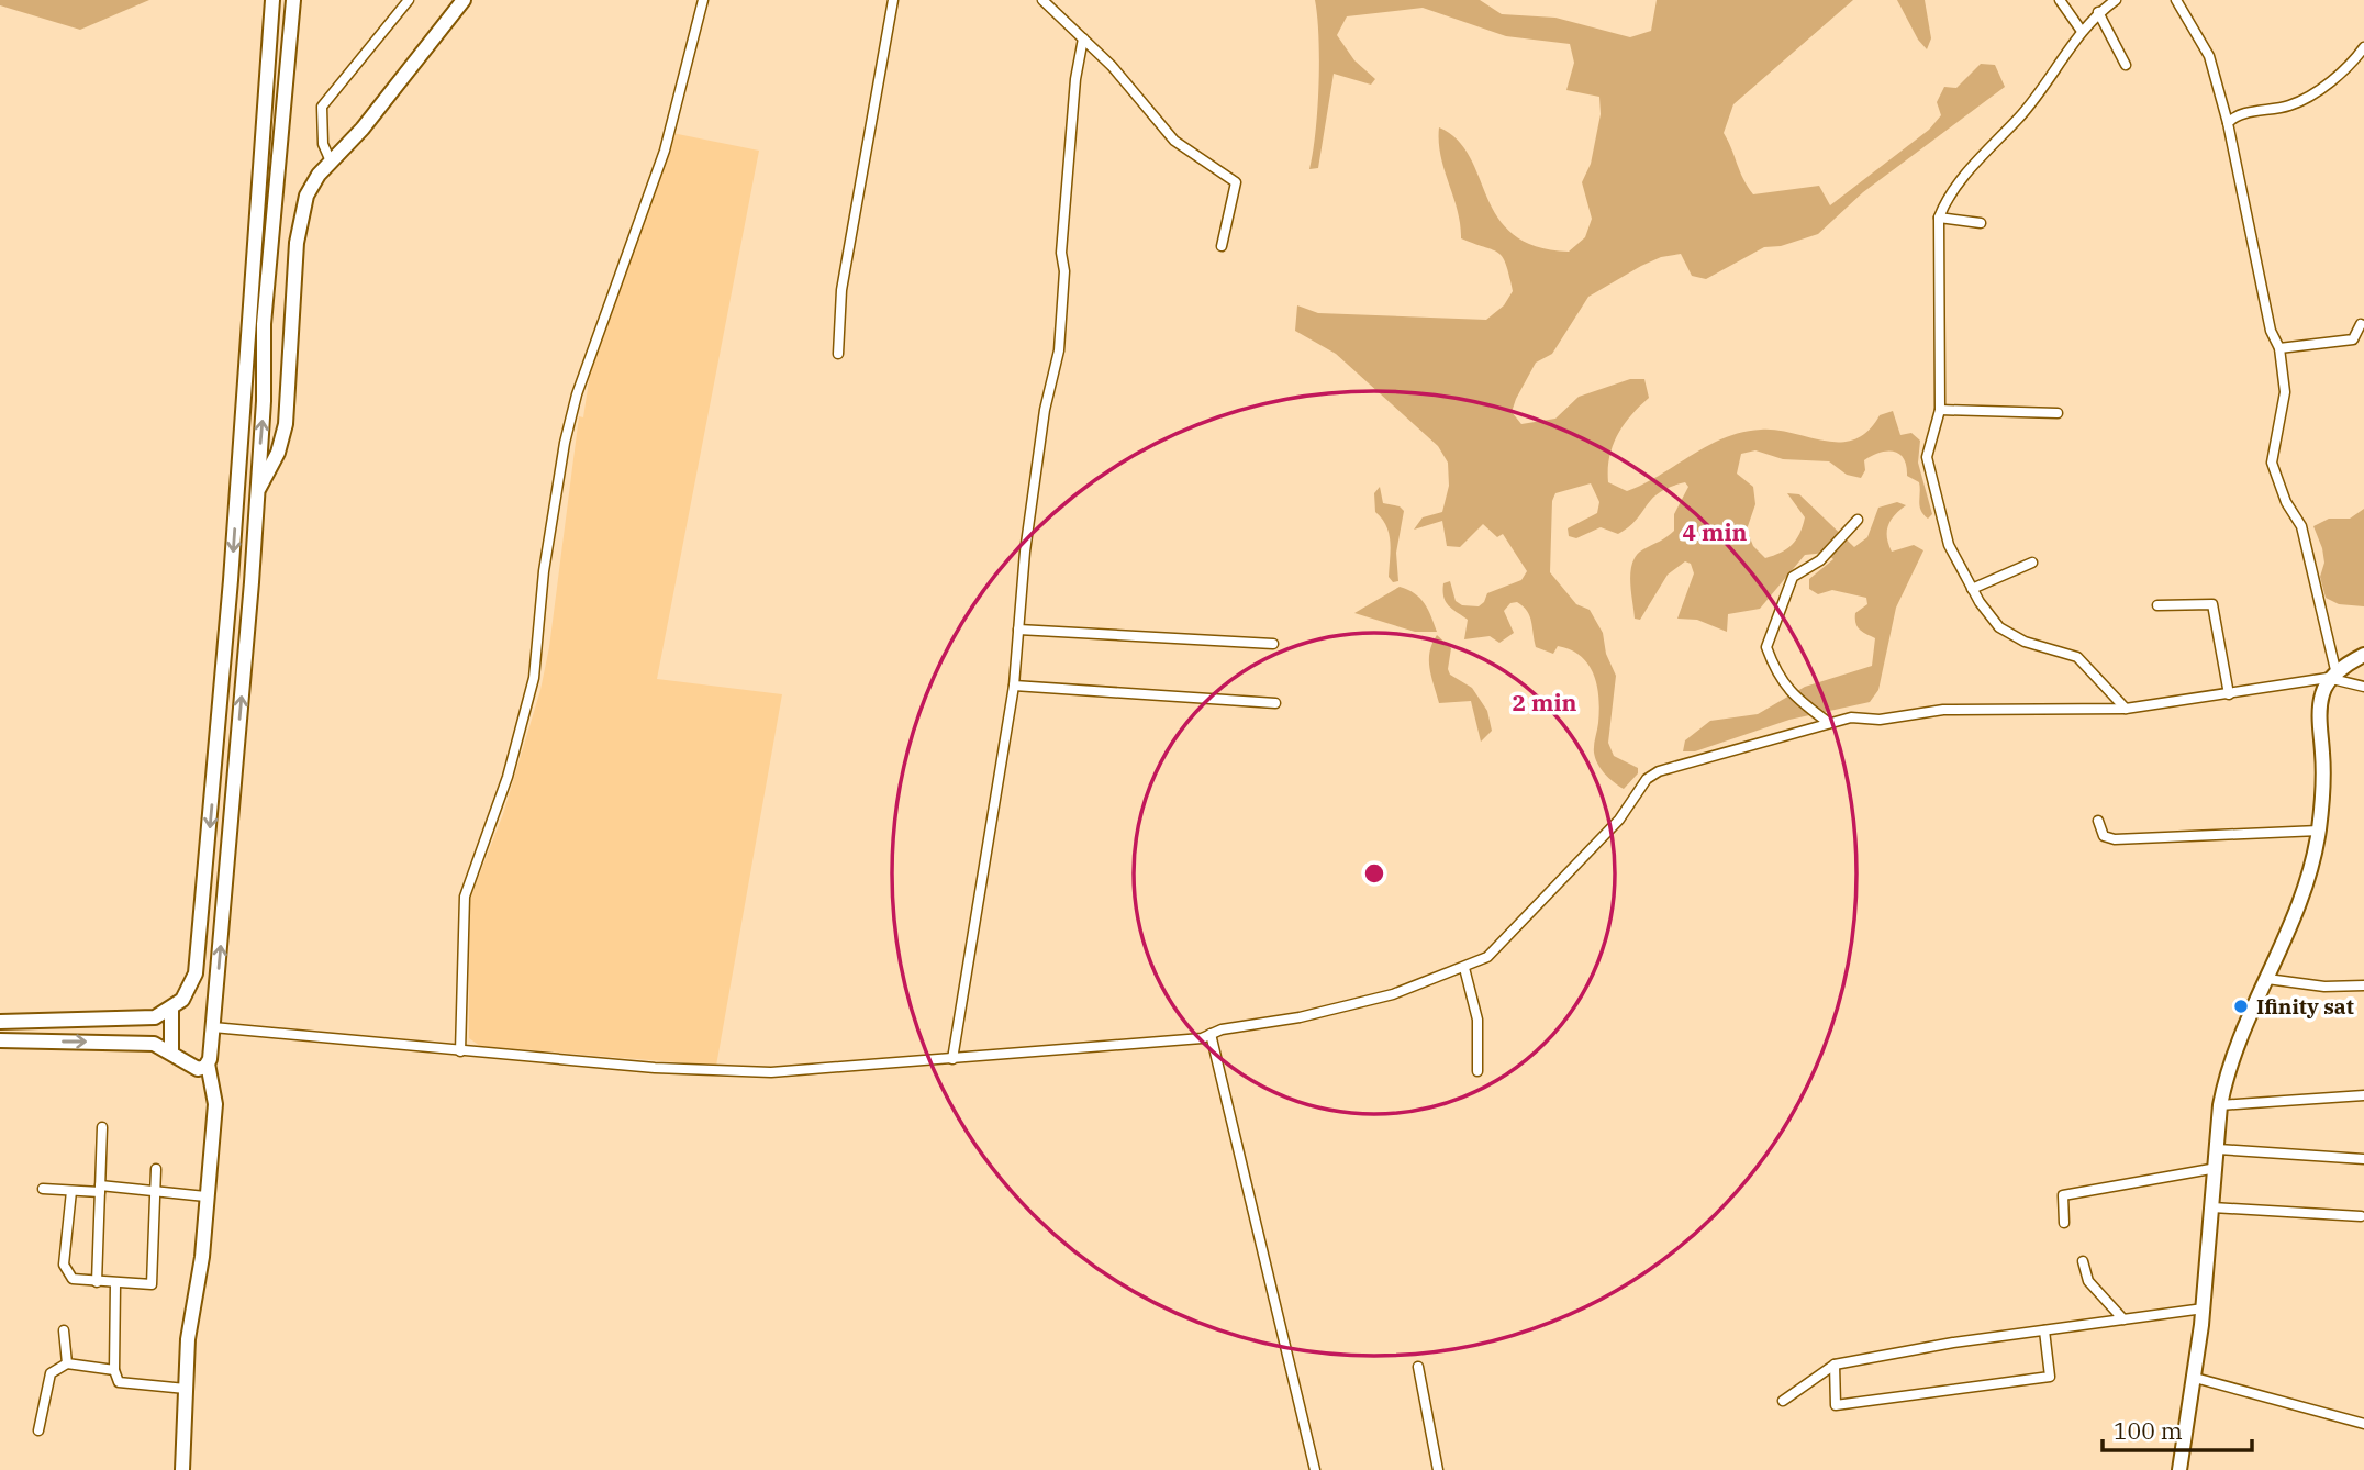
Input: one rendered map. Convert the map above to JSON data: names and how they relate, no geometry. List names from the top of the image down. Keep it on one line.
{"places":["Ifinity sat"],"scale_bar":"100 m","rings":["4 min","2 min"]}
